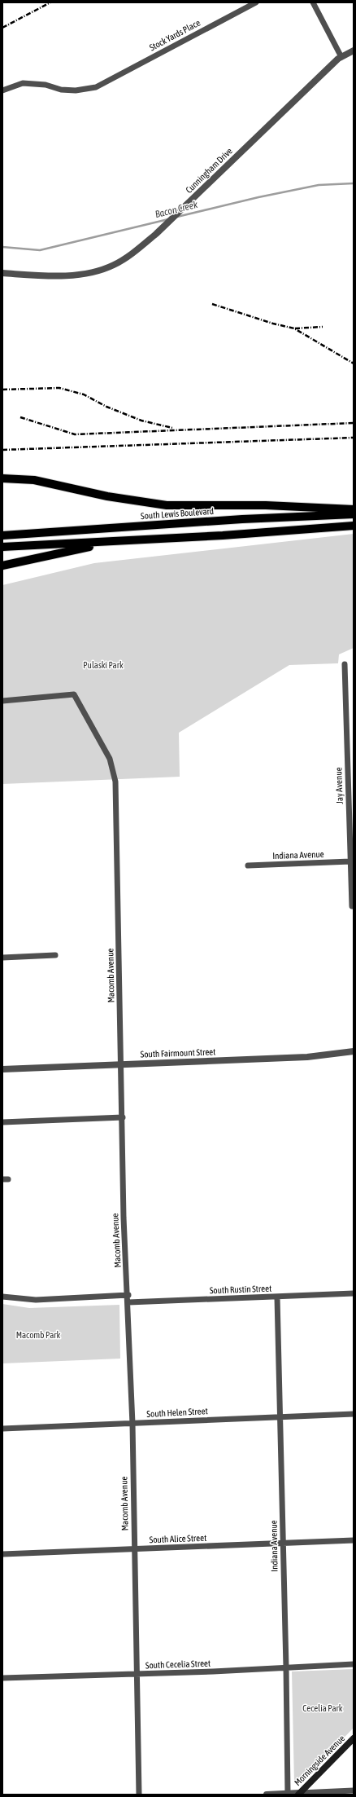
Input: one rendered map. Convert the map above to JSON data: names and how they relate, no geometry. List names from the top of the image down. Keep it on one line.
{"streets":{"main road":["South Lewis Boulevard","Morningside Avenue"],"street":["Stock Yards Place","Cunningham Drive","Jay Avenue","Indiana Avenue","Macomb Avenue","South Fairmount Street","South Rustin Street","South Helen Street","South Alice Street","South Cecelia Street"]},"crossings":[["Jay Avenue","Indiana Avenue"],["Indiana Avenue","South Rustin Street"],["Indiana Avenue","South Helen Street"],["Indiana Avenue","South Alice Street"],["Indiana Avenue","South Cecelia Street"],["Macomb Avenue","South Fairmount Street"],["Macomb Avenue","South Rustin Street"],["Macomb Avenue","South Helen Street"],["Macomb Avenue","South Alice Street"],["Macomb Avenue","South Cecelia Street"]],"water":["Bacon Creek"],"parks":["Pulaski Park","Macomb Park","Cecelia Park"]}
